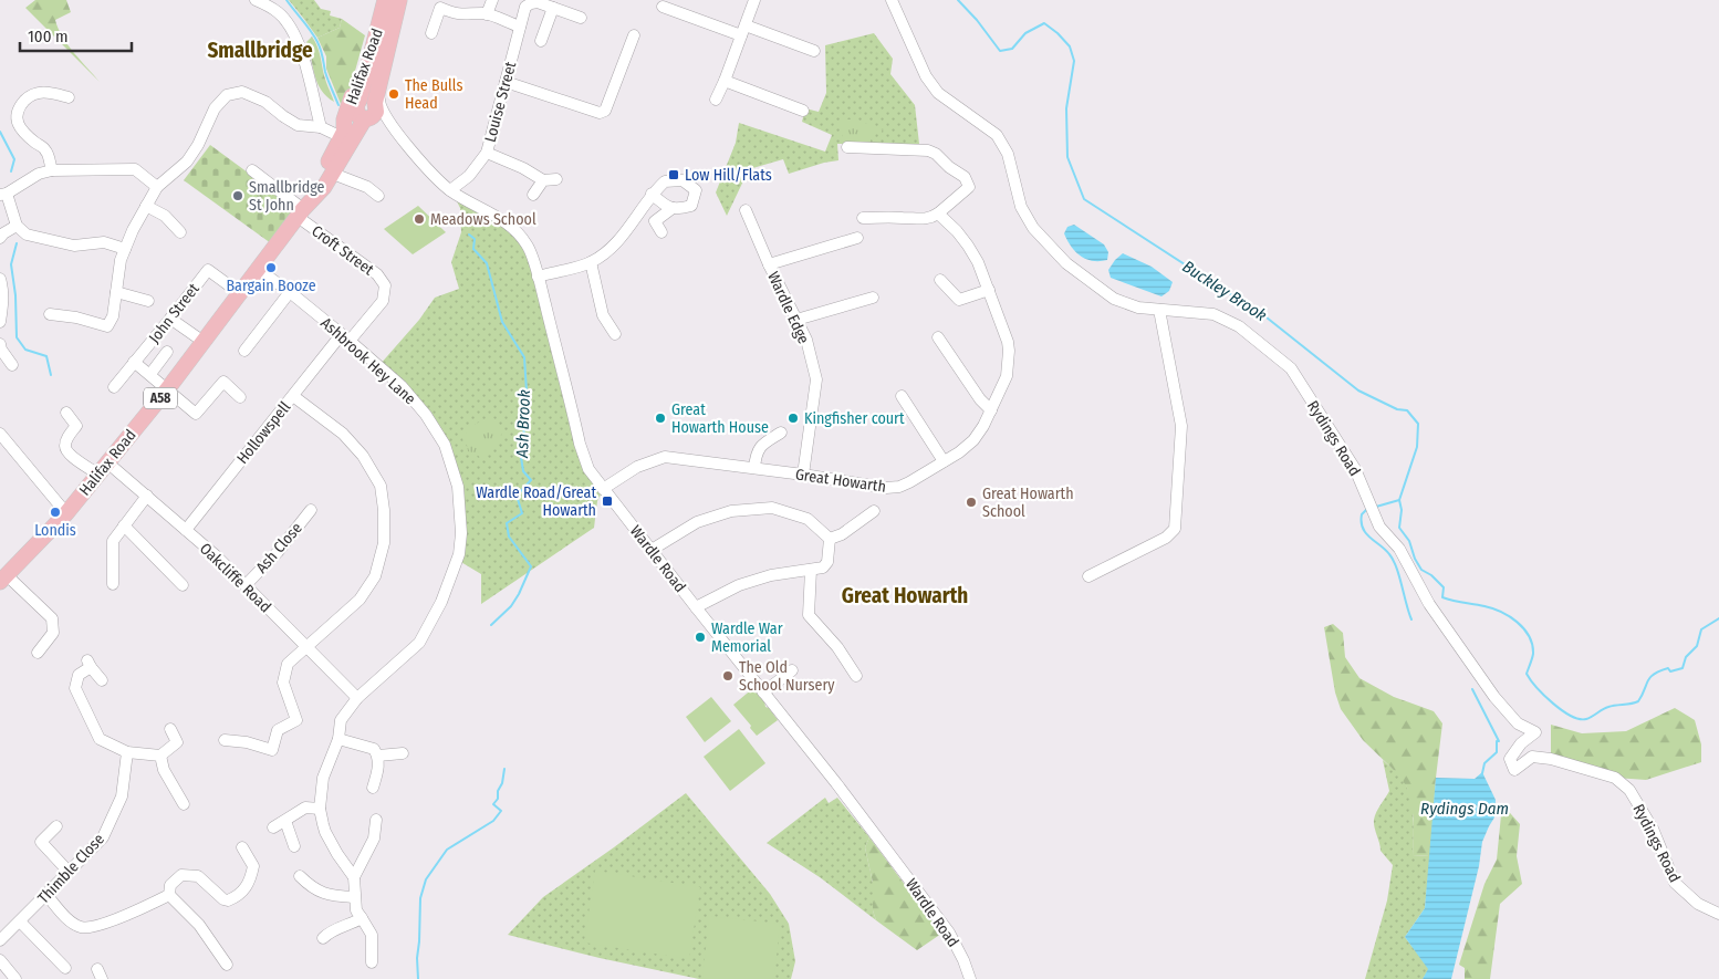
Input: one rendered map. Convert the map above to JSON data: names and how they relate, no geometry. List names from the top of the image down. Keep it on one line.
{"streets":{"highway":["Halifax Road","A58"],"street":["Louise Street","Croft Street","Wardle Edge","John Street","Ashbrook Hey Lane","Hollowspell","Rydings Road","Great Howarth","Ash Close","Wardle Road","Oakcliffe Road","Thimble Close"]},"crossings":[["Halifax Road","Croft Street"],["Halifax Road","John Street"],["Halifax Road","Ashbrook Hey Lane"],["Halifax Road","A58"],["Halifax Road","Wardle Road"],["Halifax Road","Oakcliffe Road"],["Louise Street","Wardle Road"],["Croft Street","Ashbrook Hey Lane"],["Croft Street","Hollowspell"],["Wardle Edge","Great Howarth"],["Ashbrook Hey Lane","Hollowspell"],["Ashbrook Hey Lane","Oakcliffe Road"],["A58","Wardle Road"],["Hollowspell","Oakcliffe Road"],["Great Howarth","Wardle Road"],["Ash Close","Oakcliffe Road"]],"districts":["Smallbridge","Great Howarth"],"water":["Buckley Brook","Ash Brook","Rydings Dam"],"places":{"other":["The Bulls Head","Smallbridge St John","Meadows School","Bargain Booze","Great Howarth House","Kingfisher court","Great Howarth School","Londis","Wardle War Memorial","The Old School Nursery"],"transit":["Low Hill/Flats","Wardle Road/Great Howarth"]},"scale_bar":"100 m"}
